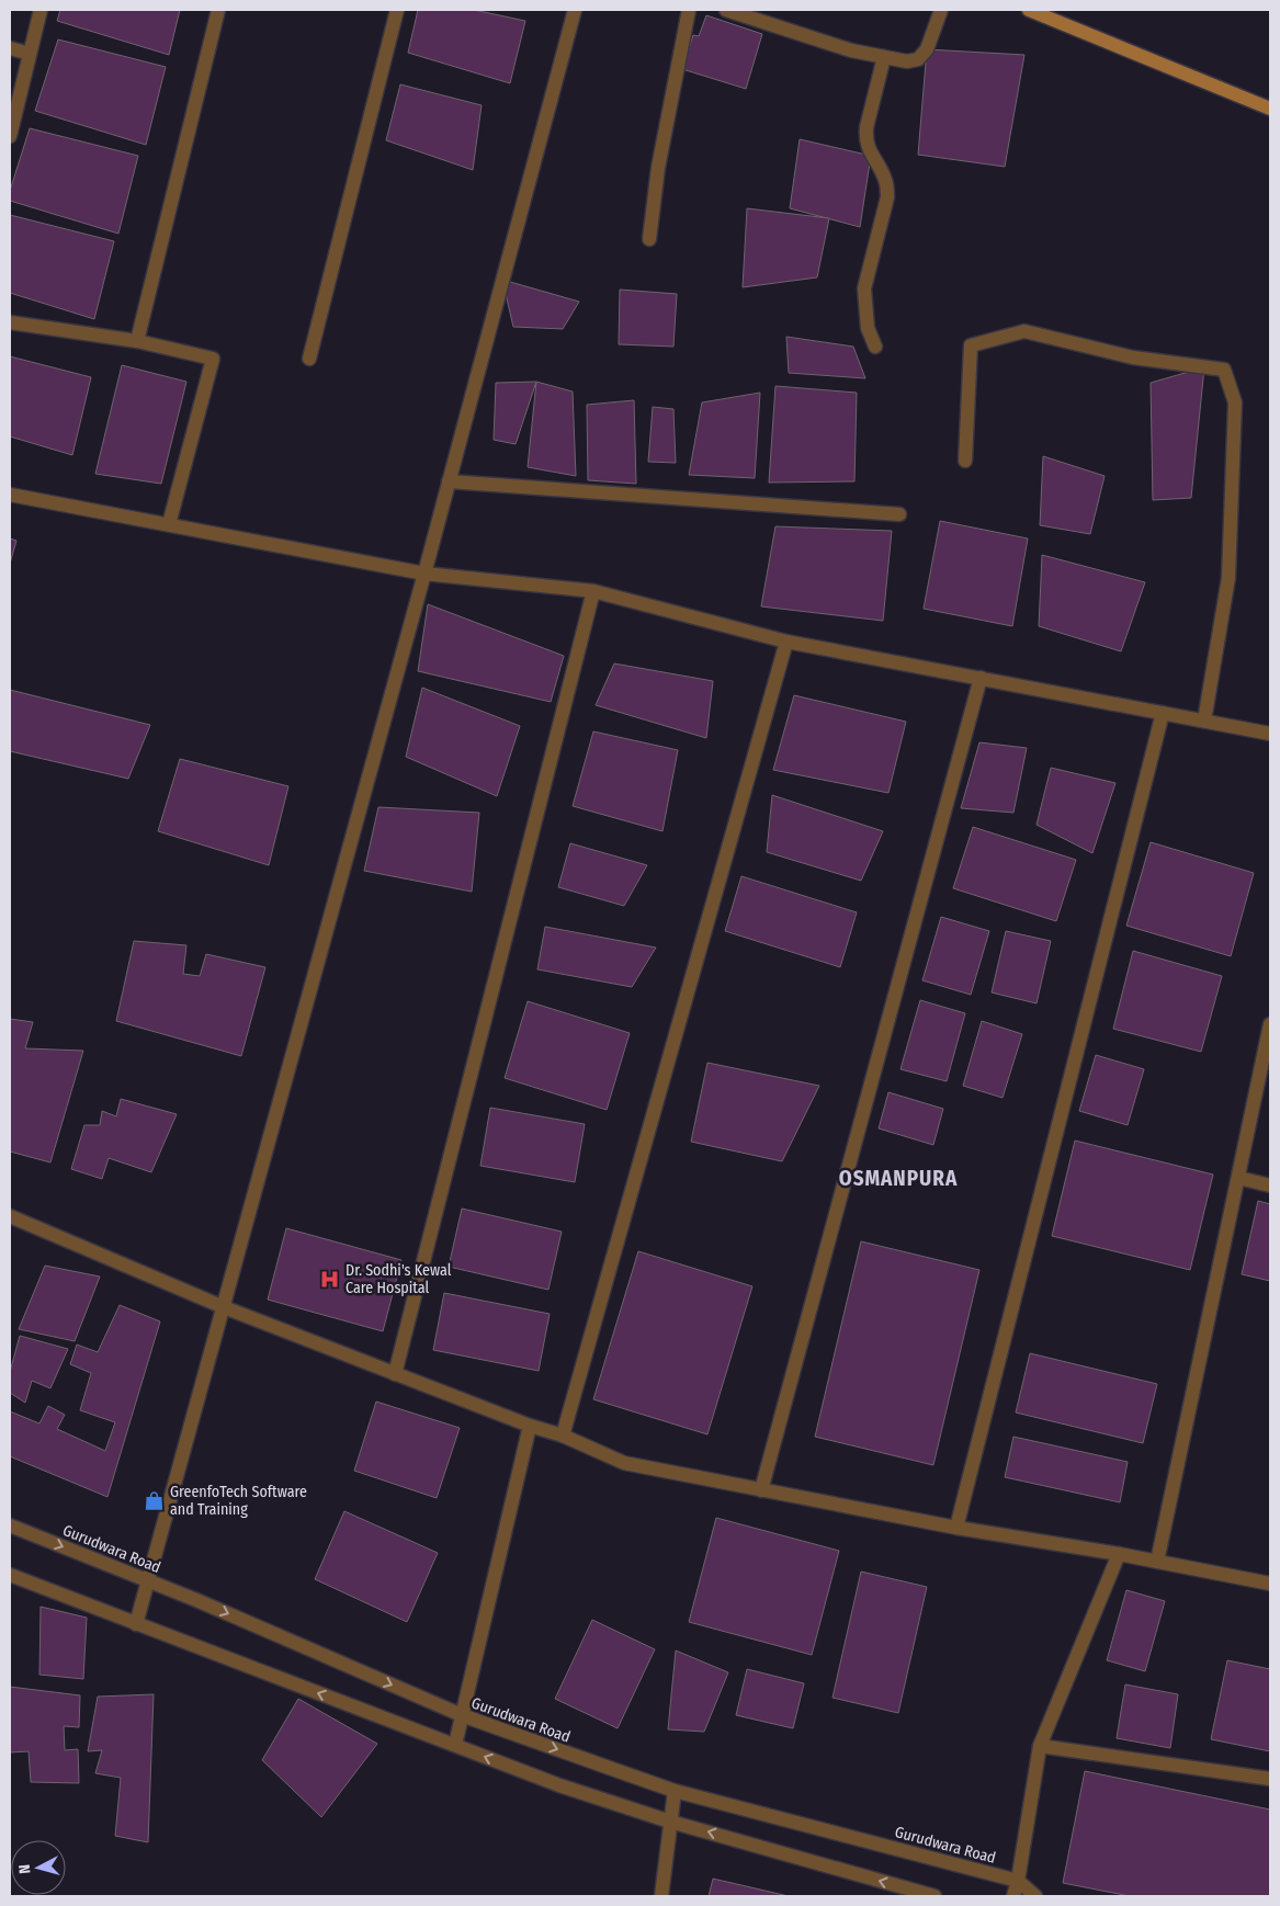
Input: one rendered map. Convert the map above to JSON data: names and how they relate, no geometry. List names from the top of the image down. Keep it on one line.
{"streets":{"street":["Gurudwara Road"]},"districts":["OSMANPURA"],"places":{"hospital":["Dr. Sodhi's Kewal Care Hospital"],"shop":["GreenfoTech Software and Training"]},"north":"left"}
